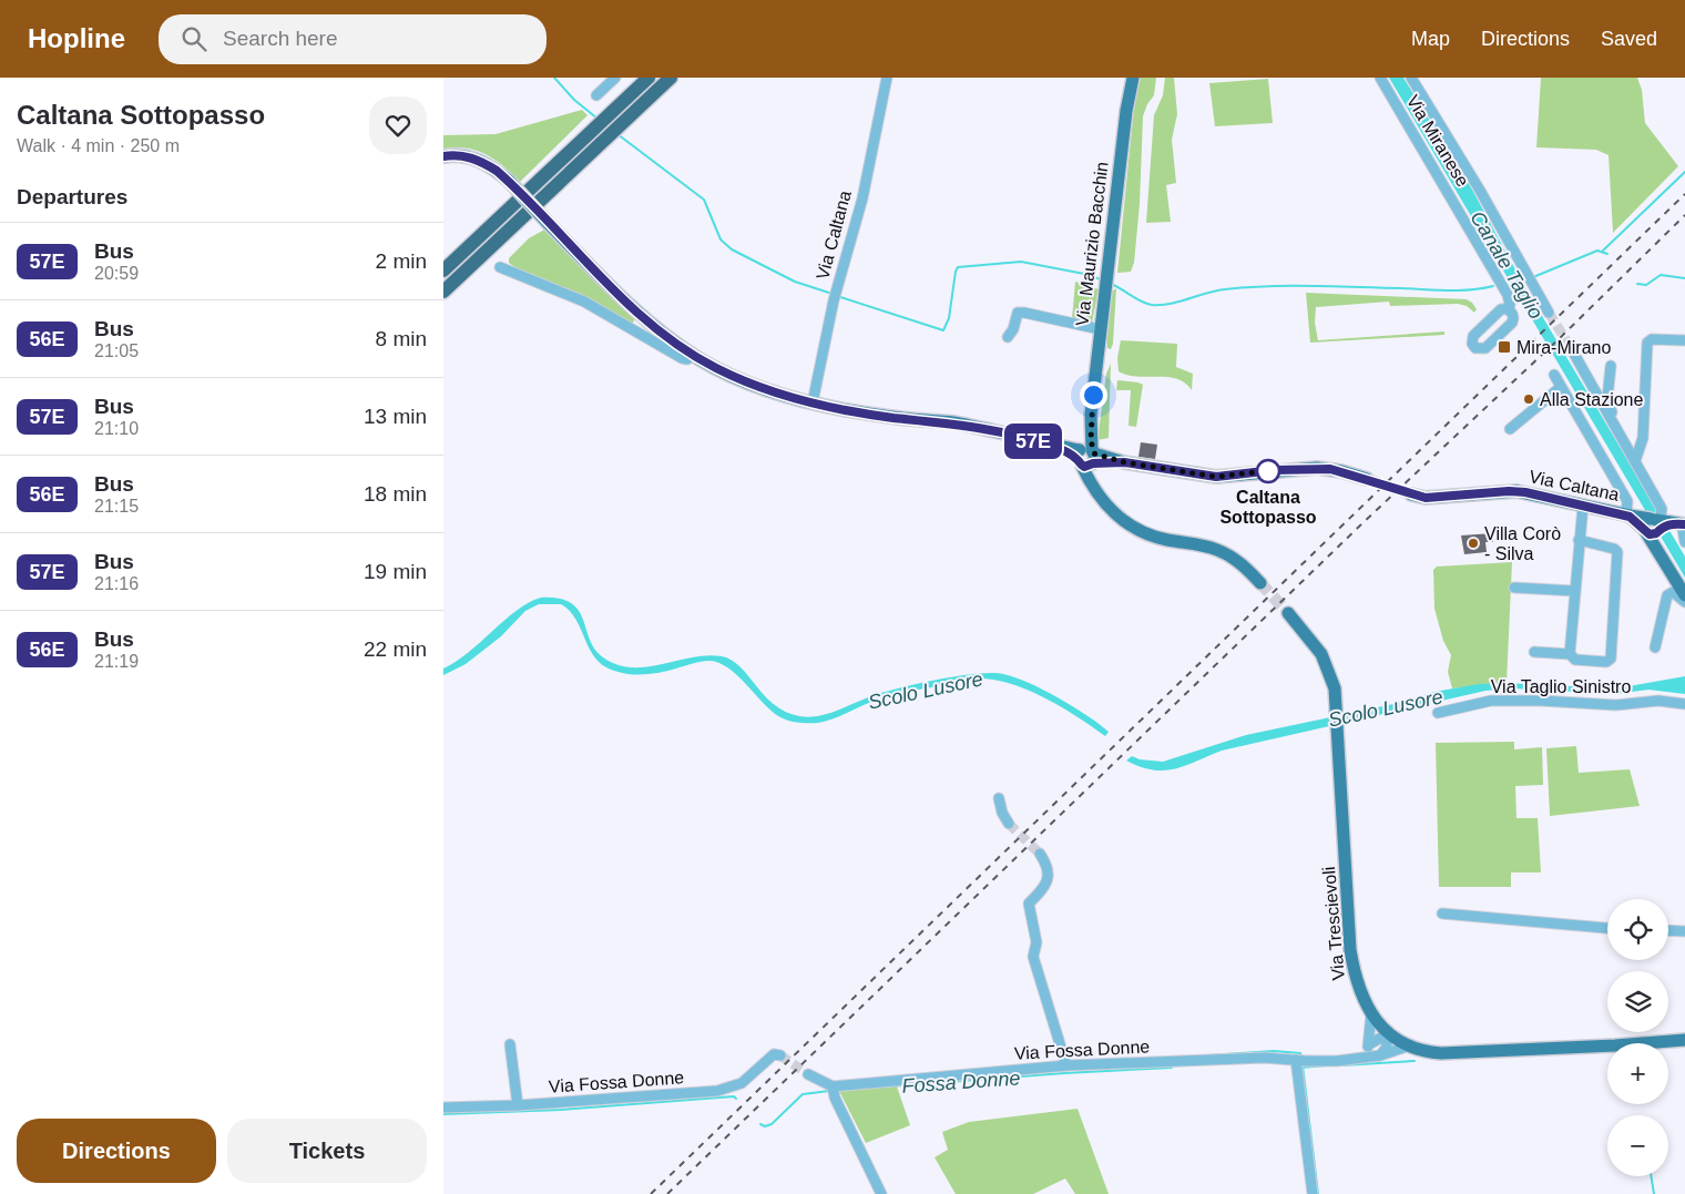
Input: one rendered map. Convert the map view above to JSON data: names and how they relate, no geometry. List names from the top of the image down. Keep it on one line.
{"streets":{"main road":["Via Caltana","Via Maurizio Bacchin","Via Trescievoli"],"street":["Via Miranese","Via Taglio Sinistro","Via Fossa Donne"]},"crossings":[["Via Trescievoli","Via Fossa Donne"]],"water":["Canale Taglio","Scolo Lusore","Fossa Donne"],"places":{"transit":["Mira-Mirano"],"other":["Alla Stazione","Caltana Sottopasso","Villa Corò - Silva"]},"lines":["bus line 57E"],"page":{"header":"Hopline","search":"Search here","nav":["Map","Directions","Saved"],"heading":[["Caltana Sottopasso","Walk · 4 min · 250 m"],"Departures"],"on_map":"57E","list":[{"mark":"57E","name":"Bus","note":"20:59","value":"2 min"},{"mark":"56E","name":"Bus","note":"21:05","value":"8 min"},{"mark":"57E","name":"Bus","note":"21:10","value":"13 min"},{"mark":"56E","name":"Bus","note":"21:15","value":"18 min"},{"mark":"57E","name":"Bus","note":"21:16","value":"19 min"},{"mark":"56E","name":"Bus","note":"21:19","value":"22 min"}],"map_buttons":["+","−"],"buttons":["Directions","Tickets"]}}
